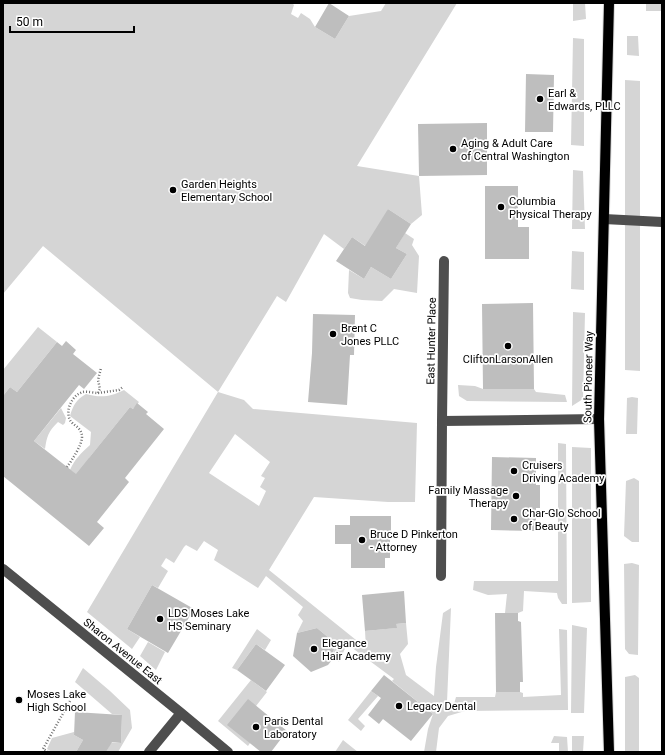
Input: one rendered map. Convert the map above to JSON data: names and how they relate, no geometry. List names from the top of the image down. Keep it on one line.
{"streets":{"main road":["South Pioneer Way"],"street":["East Hunter Place","Sharon Avenue East"]},"places":["Earl & Edwards, PLLC","Aging & Adult Care of Central Washington","Garden Heights Elementary School","Columbia Physical Therapy","Brent C Jones PLLC","CliftonLarsonAllen","Cruisers Driving Academy","Family Massage Therapy","Char-Glo School of Beauty","Bruce D Pinkerton - Attorney","LDS Moses Lake HS Seminary","Elegance Hair Academy","Moses Lake High School","Legacy Dental","Paris Dental Laboratory"],"scale_bar":"50 m"}
